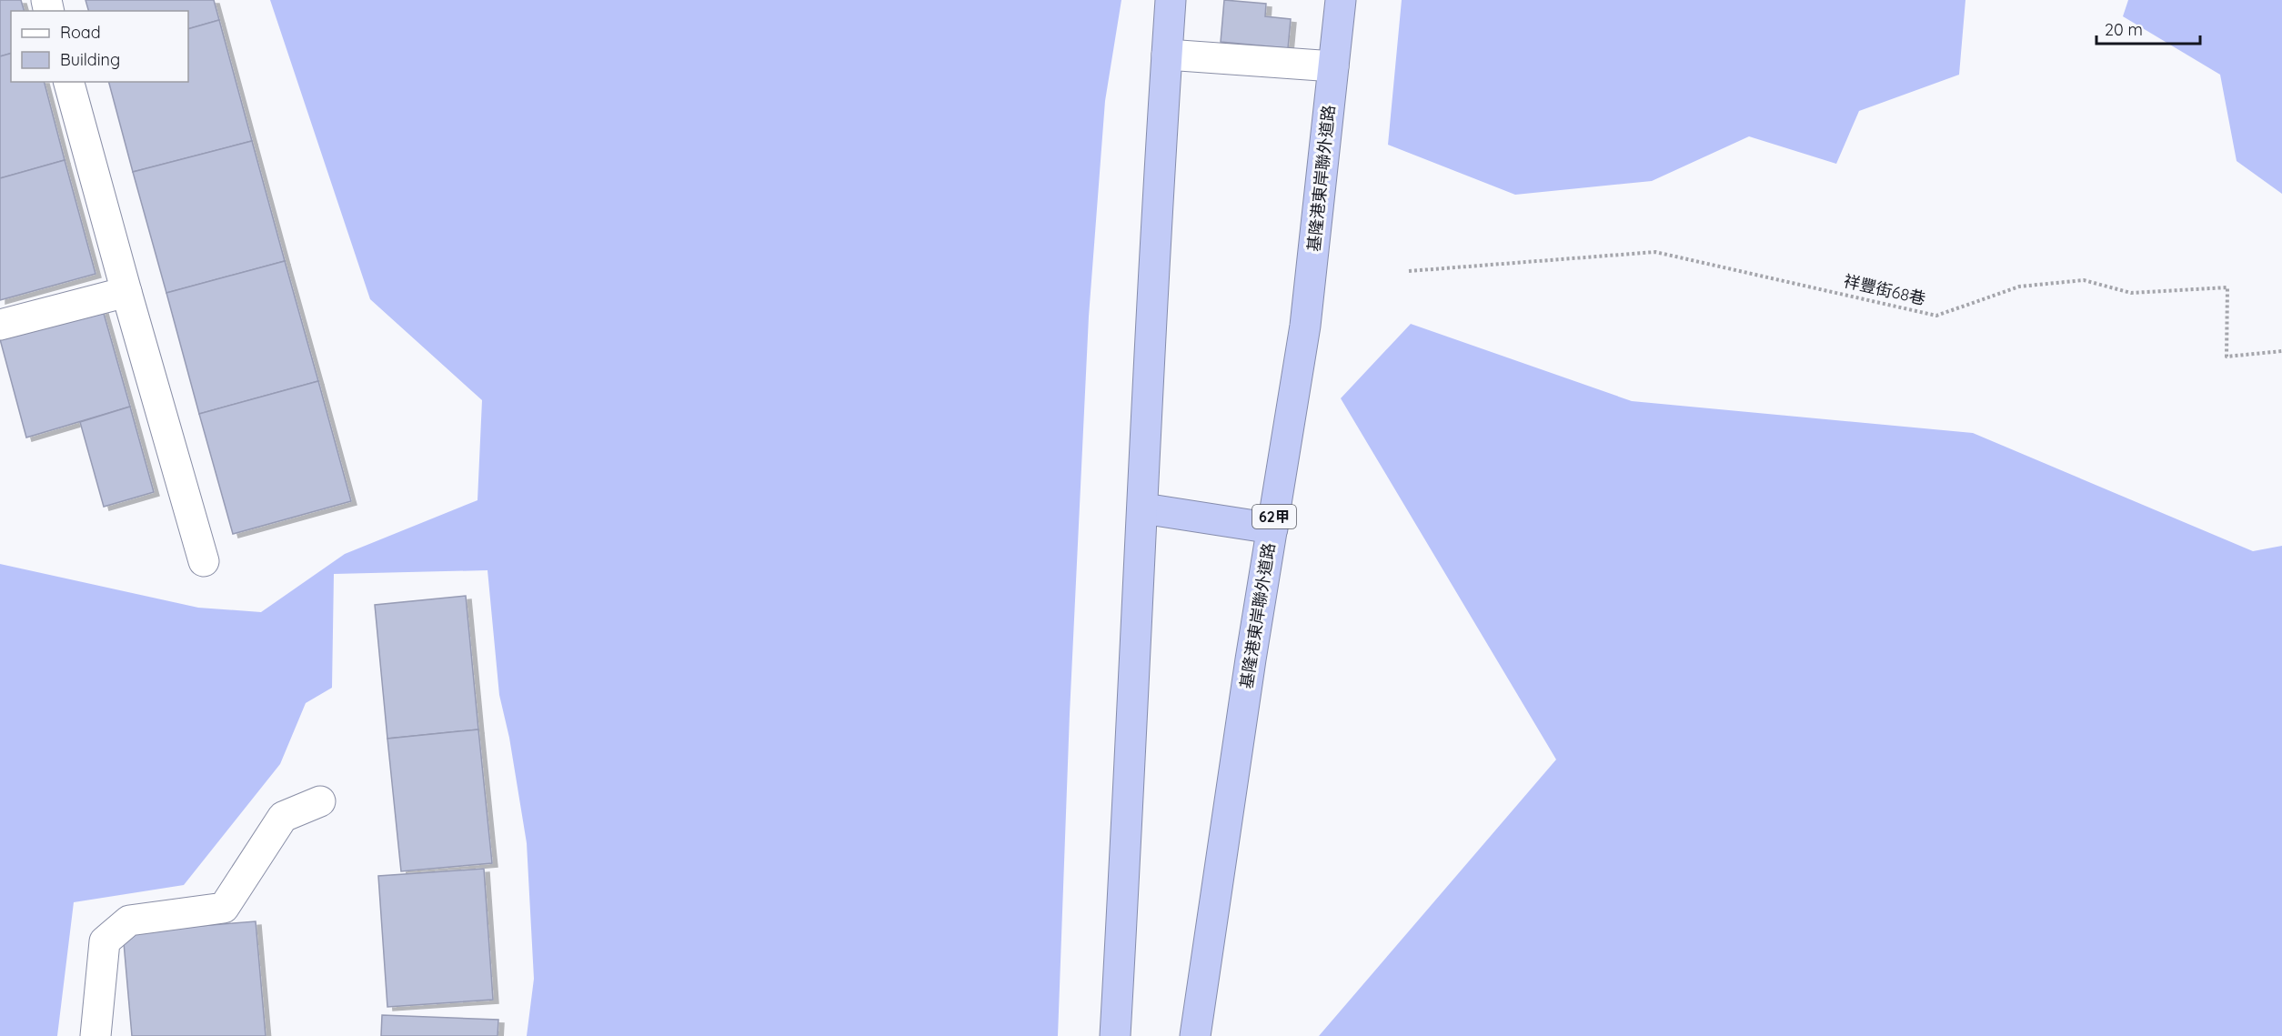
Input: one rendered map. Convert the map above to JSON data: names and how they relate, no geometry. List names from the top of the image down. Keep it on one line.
{"streets":{"highway":["基隆港東岸聯外道路","62甲"],"path":["祥豐街68巷"]},"legend":["Road","Building"],"scale_bar":"20 m"}
